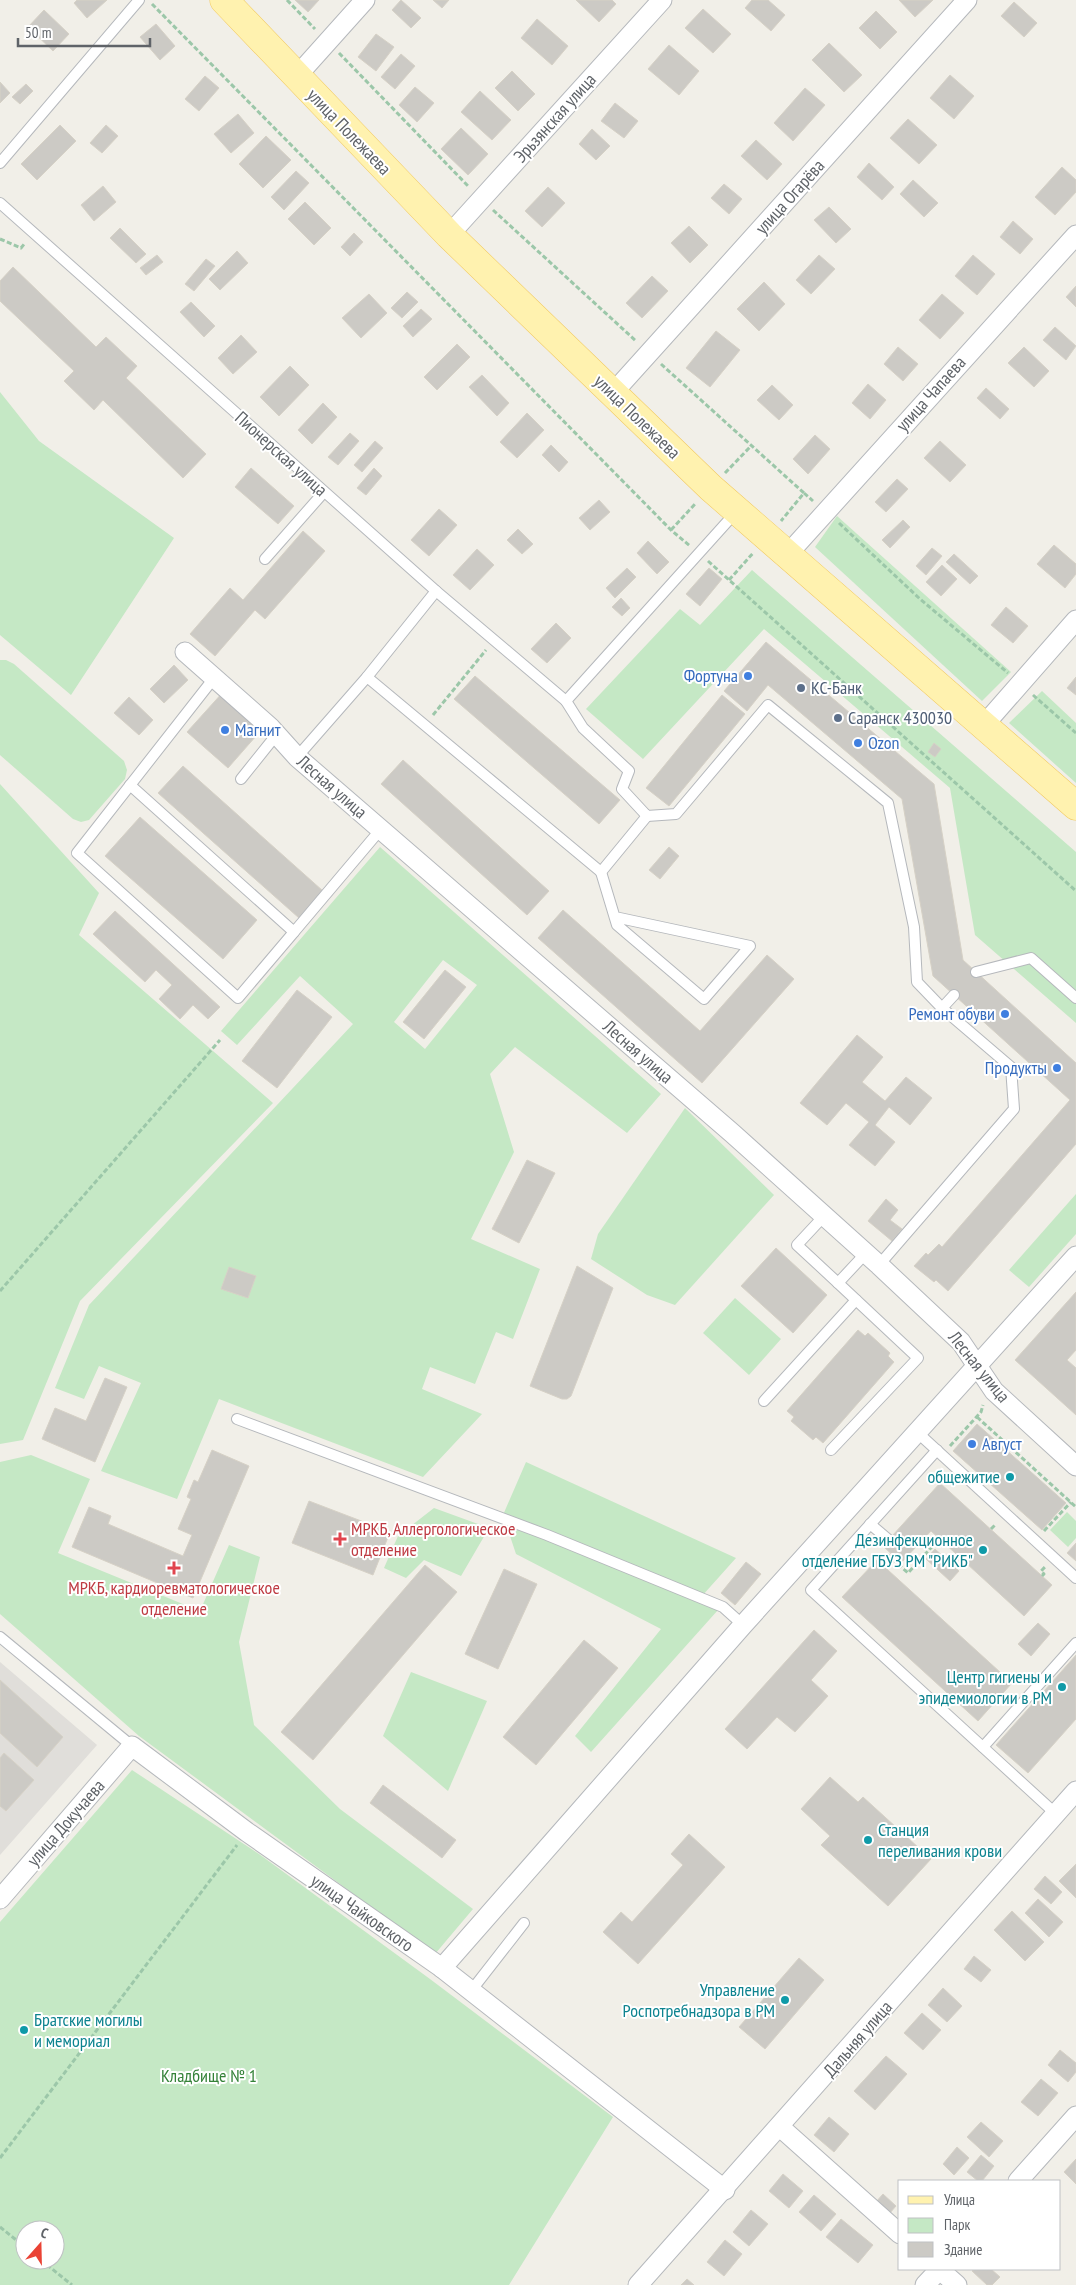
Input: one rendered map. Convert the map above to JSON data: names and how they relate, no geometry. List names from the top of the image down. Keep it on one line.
{"streets":{"main road":["улица Полежаева"],"street":["Эрьзянская улица","улица Огарёва","улица Чапаева","Лесная улица","улица Докучаева","улица Чайковского","Дальняя улица"],"lane":["Пионерская улица"]},"crossings":[["Эрьзянская улица","улица Полежаева"],["улица Полежаева","улица Огарёва"],["улица Полежаева","улица Чапаева"],["улица Докучаева","улица Чайковского"],["улица Чайковского","Дальняя улица"]],"parks":["Кладбище № 1"],"places":{"other":["Фортуна","КС-Банк","Саранск 430030","Магнит","Ozon","Ремонт обуви","Продукты","Август","общежитие","Дезинфекционное отделение ГБУЗ РМ \"РИКБ\"","Центр гигиены и эпидемиологии в РМ","Станция переливания крови","Управление Роспотребнадзора в РМ","Братские могилы и мемориал"],"health":["МРКБ, Аллергологическое отделение","МРКБ, кардиоревматологическое отделение"]},"legend":["Улица","Парк","Здание"],"scale_bar":"50 m","north":"top"}
